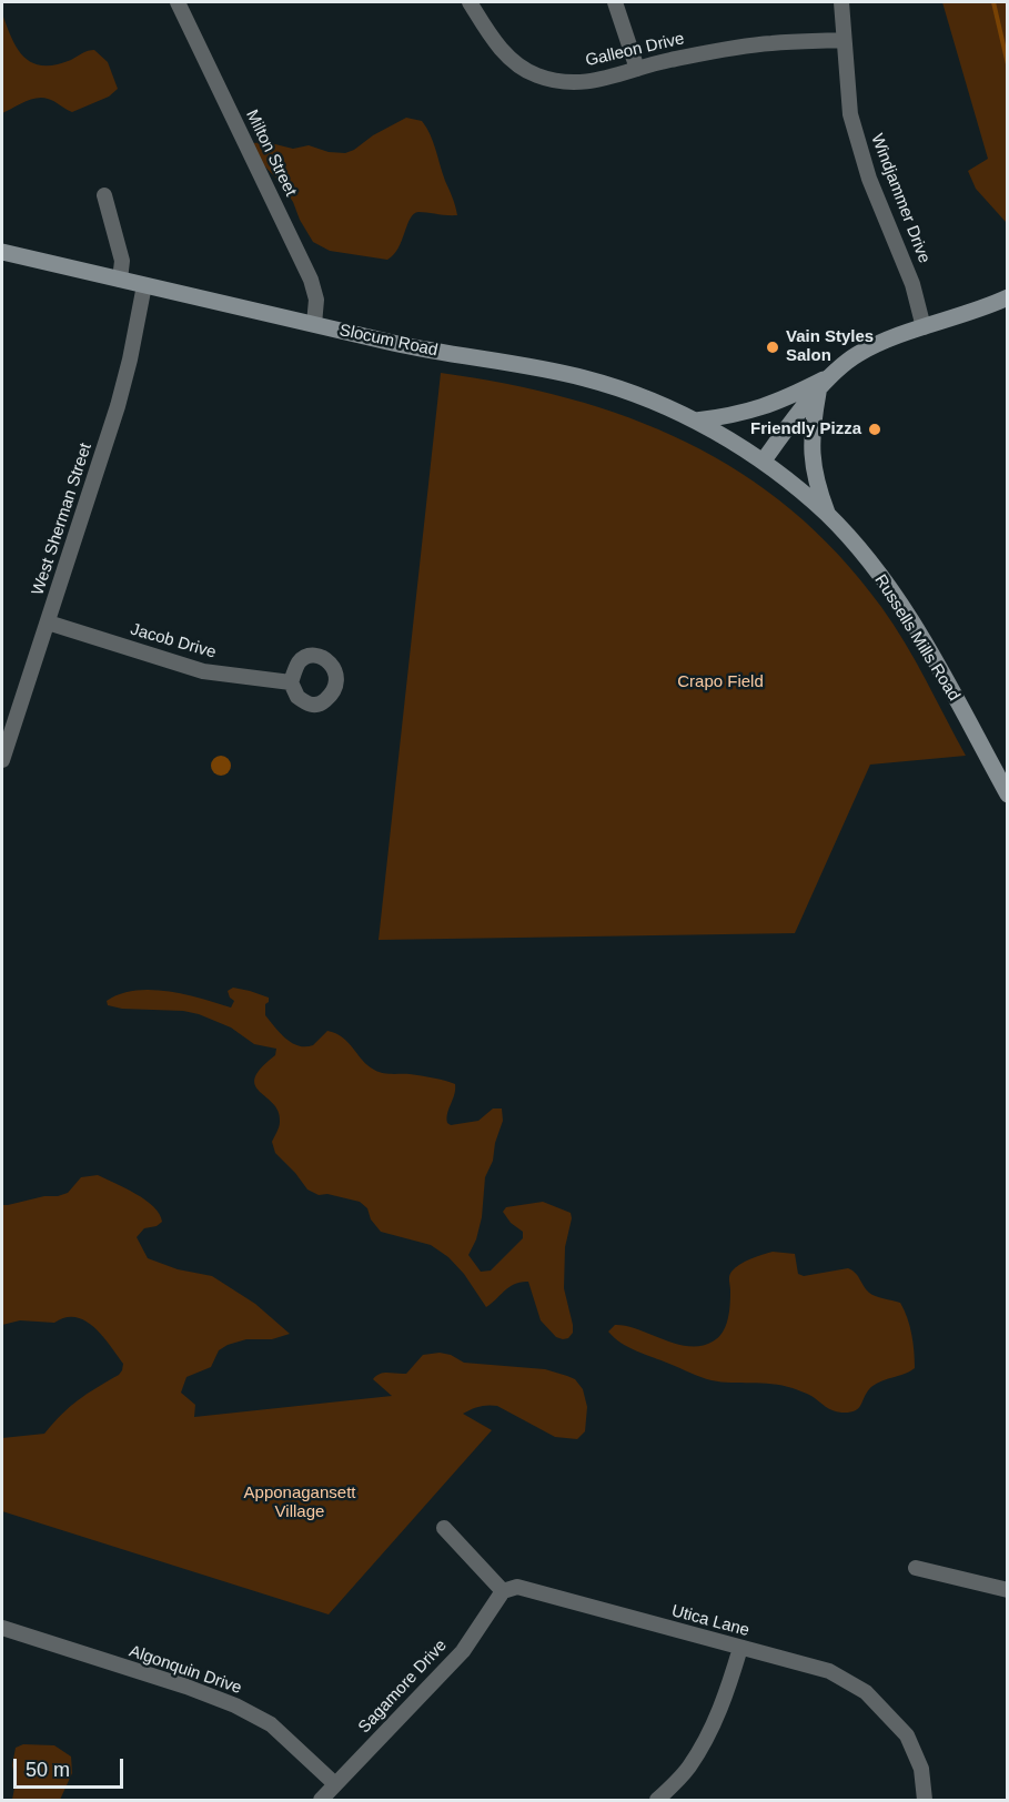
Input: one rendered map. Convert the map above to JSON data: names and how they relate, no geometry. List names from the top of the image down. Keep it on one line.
{"streets":{"main road":["Slocum Road","Russells Mills Road"],"street":["Galleon Drive","Milton Street","Windjammer Drive","West Sherman Street","Jacob Drive","Utica Lane","Algonquin Drive","Sagamore Drive"]},"crossings":[["Galleon Drive","Windjammer Drive"],["Milton Street","Slocum Road"],["Slocum Road","West Sherman Street"],["Slocum Road","Russells Mills Road"],["West Sherman Street","Jacob Drive"],["Utica Lane","Sagamore Drive"],["Algonquin Drive","Sagamore Drive"]],"parks":["Crapo Field","Apponagansett Village"],"places":["Vain Styles Salon","Friendly Pizza"],"scale_bar":"50 m"}
